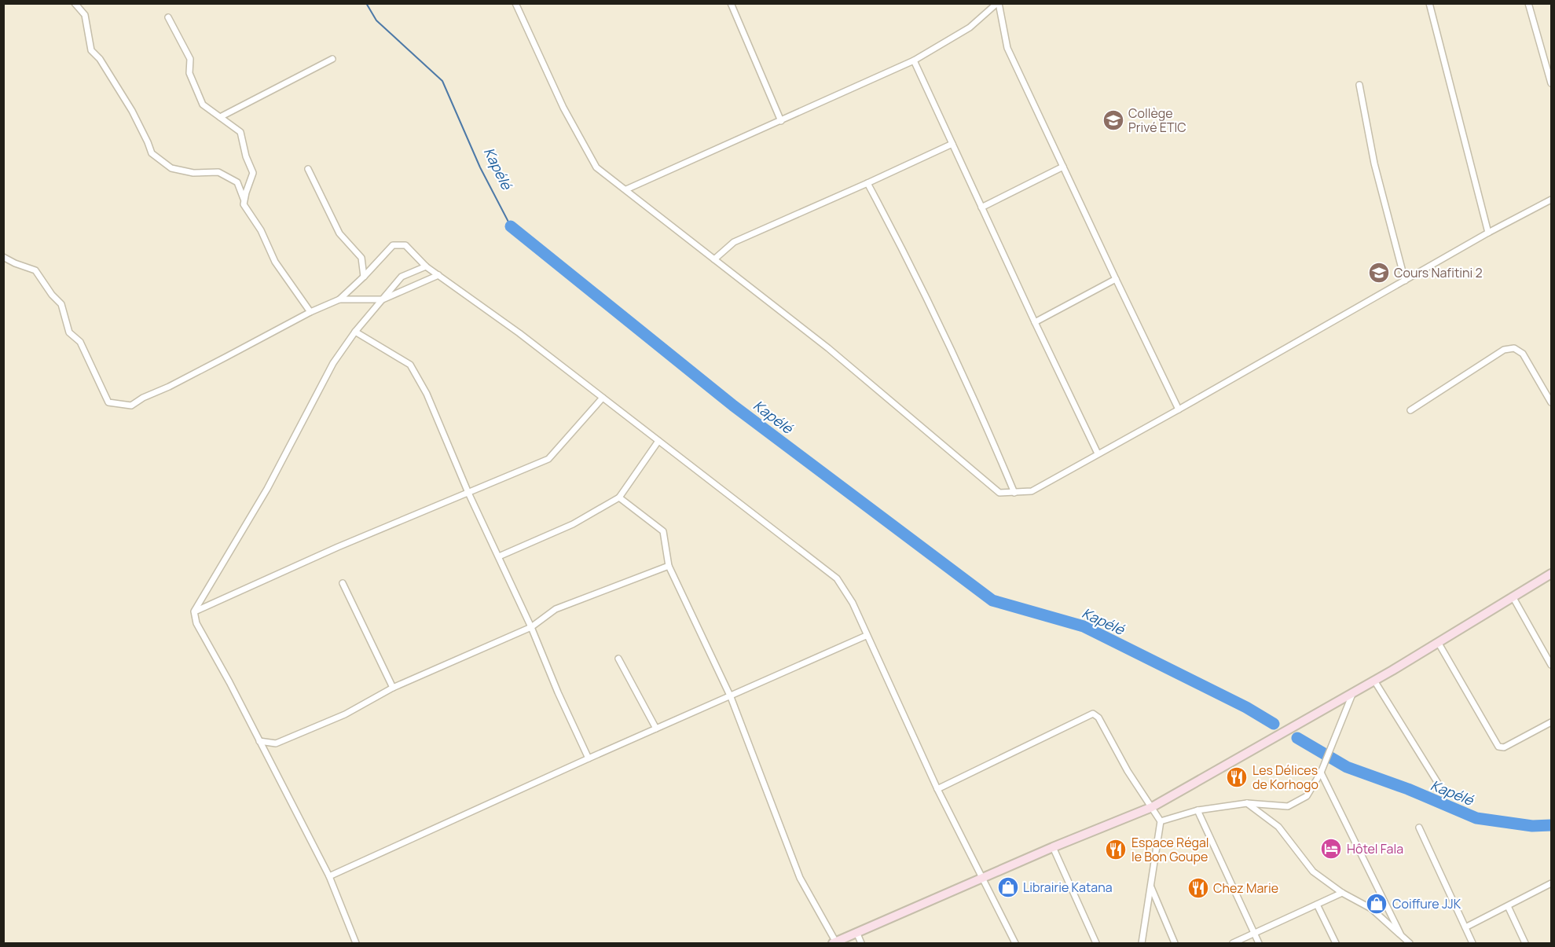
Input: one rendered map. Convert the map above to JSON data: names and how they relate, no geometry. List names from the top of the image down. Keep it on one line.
{"water":["Kapélé"],"places":{"school or university":["Collège Privé ETIC","Cours Nafitini 2"],"restaurant":["Les Délices de Korhogo","Espace Régal le Bon Goupe","Chez Marie"],"hotel":["Hôtel Fala"],"shop":["Librairie Katana","Coiffure JJK"]}}
